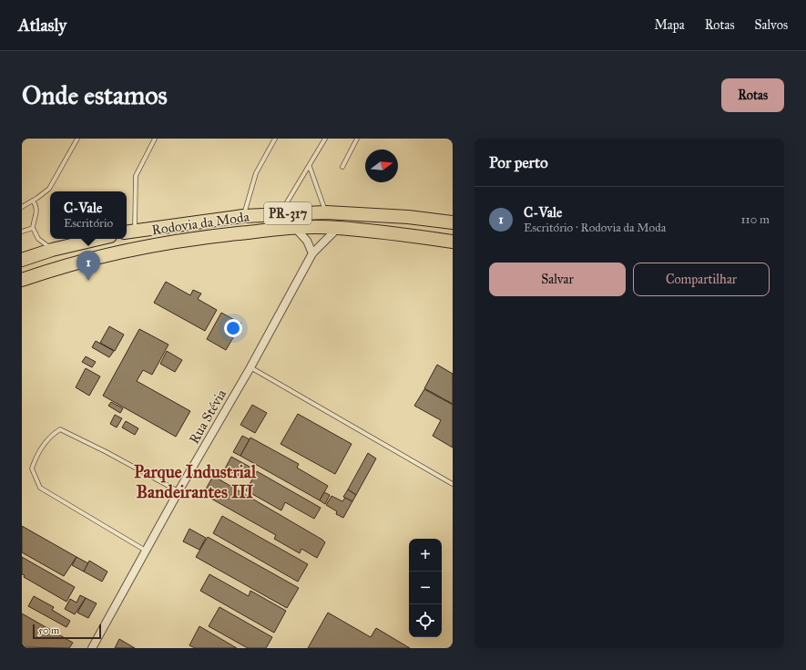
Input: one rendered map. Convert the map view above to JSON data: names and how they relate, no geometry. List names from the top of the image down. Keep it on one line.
{"streets":{"highway":["PR-317","Rodovia da Moda"],"street":["Rua Stévia"]},"crossings":[["Rodovia da Moda","Rua Stévia"]],"districts":["Parque Industrial Bandeirantes III"],"scale_bar":"50 m","north":"right","page":{"header":"Atlasly","nav":["Mapa","Rotas","Salvos"],"buttons":["Rotas",["Salvar","Compartilhar"]],"title":"Onde estamos","heading":"Por perto","list":[{"mark":"1","name":"C-Vale","note":"Escritório · Rodovia da Moda","value":"110 m"}],"popup":["C-Vale","Escritório"],"pins":"1","map_buttons":["+","−"],"scale":"50 m"}}
